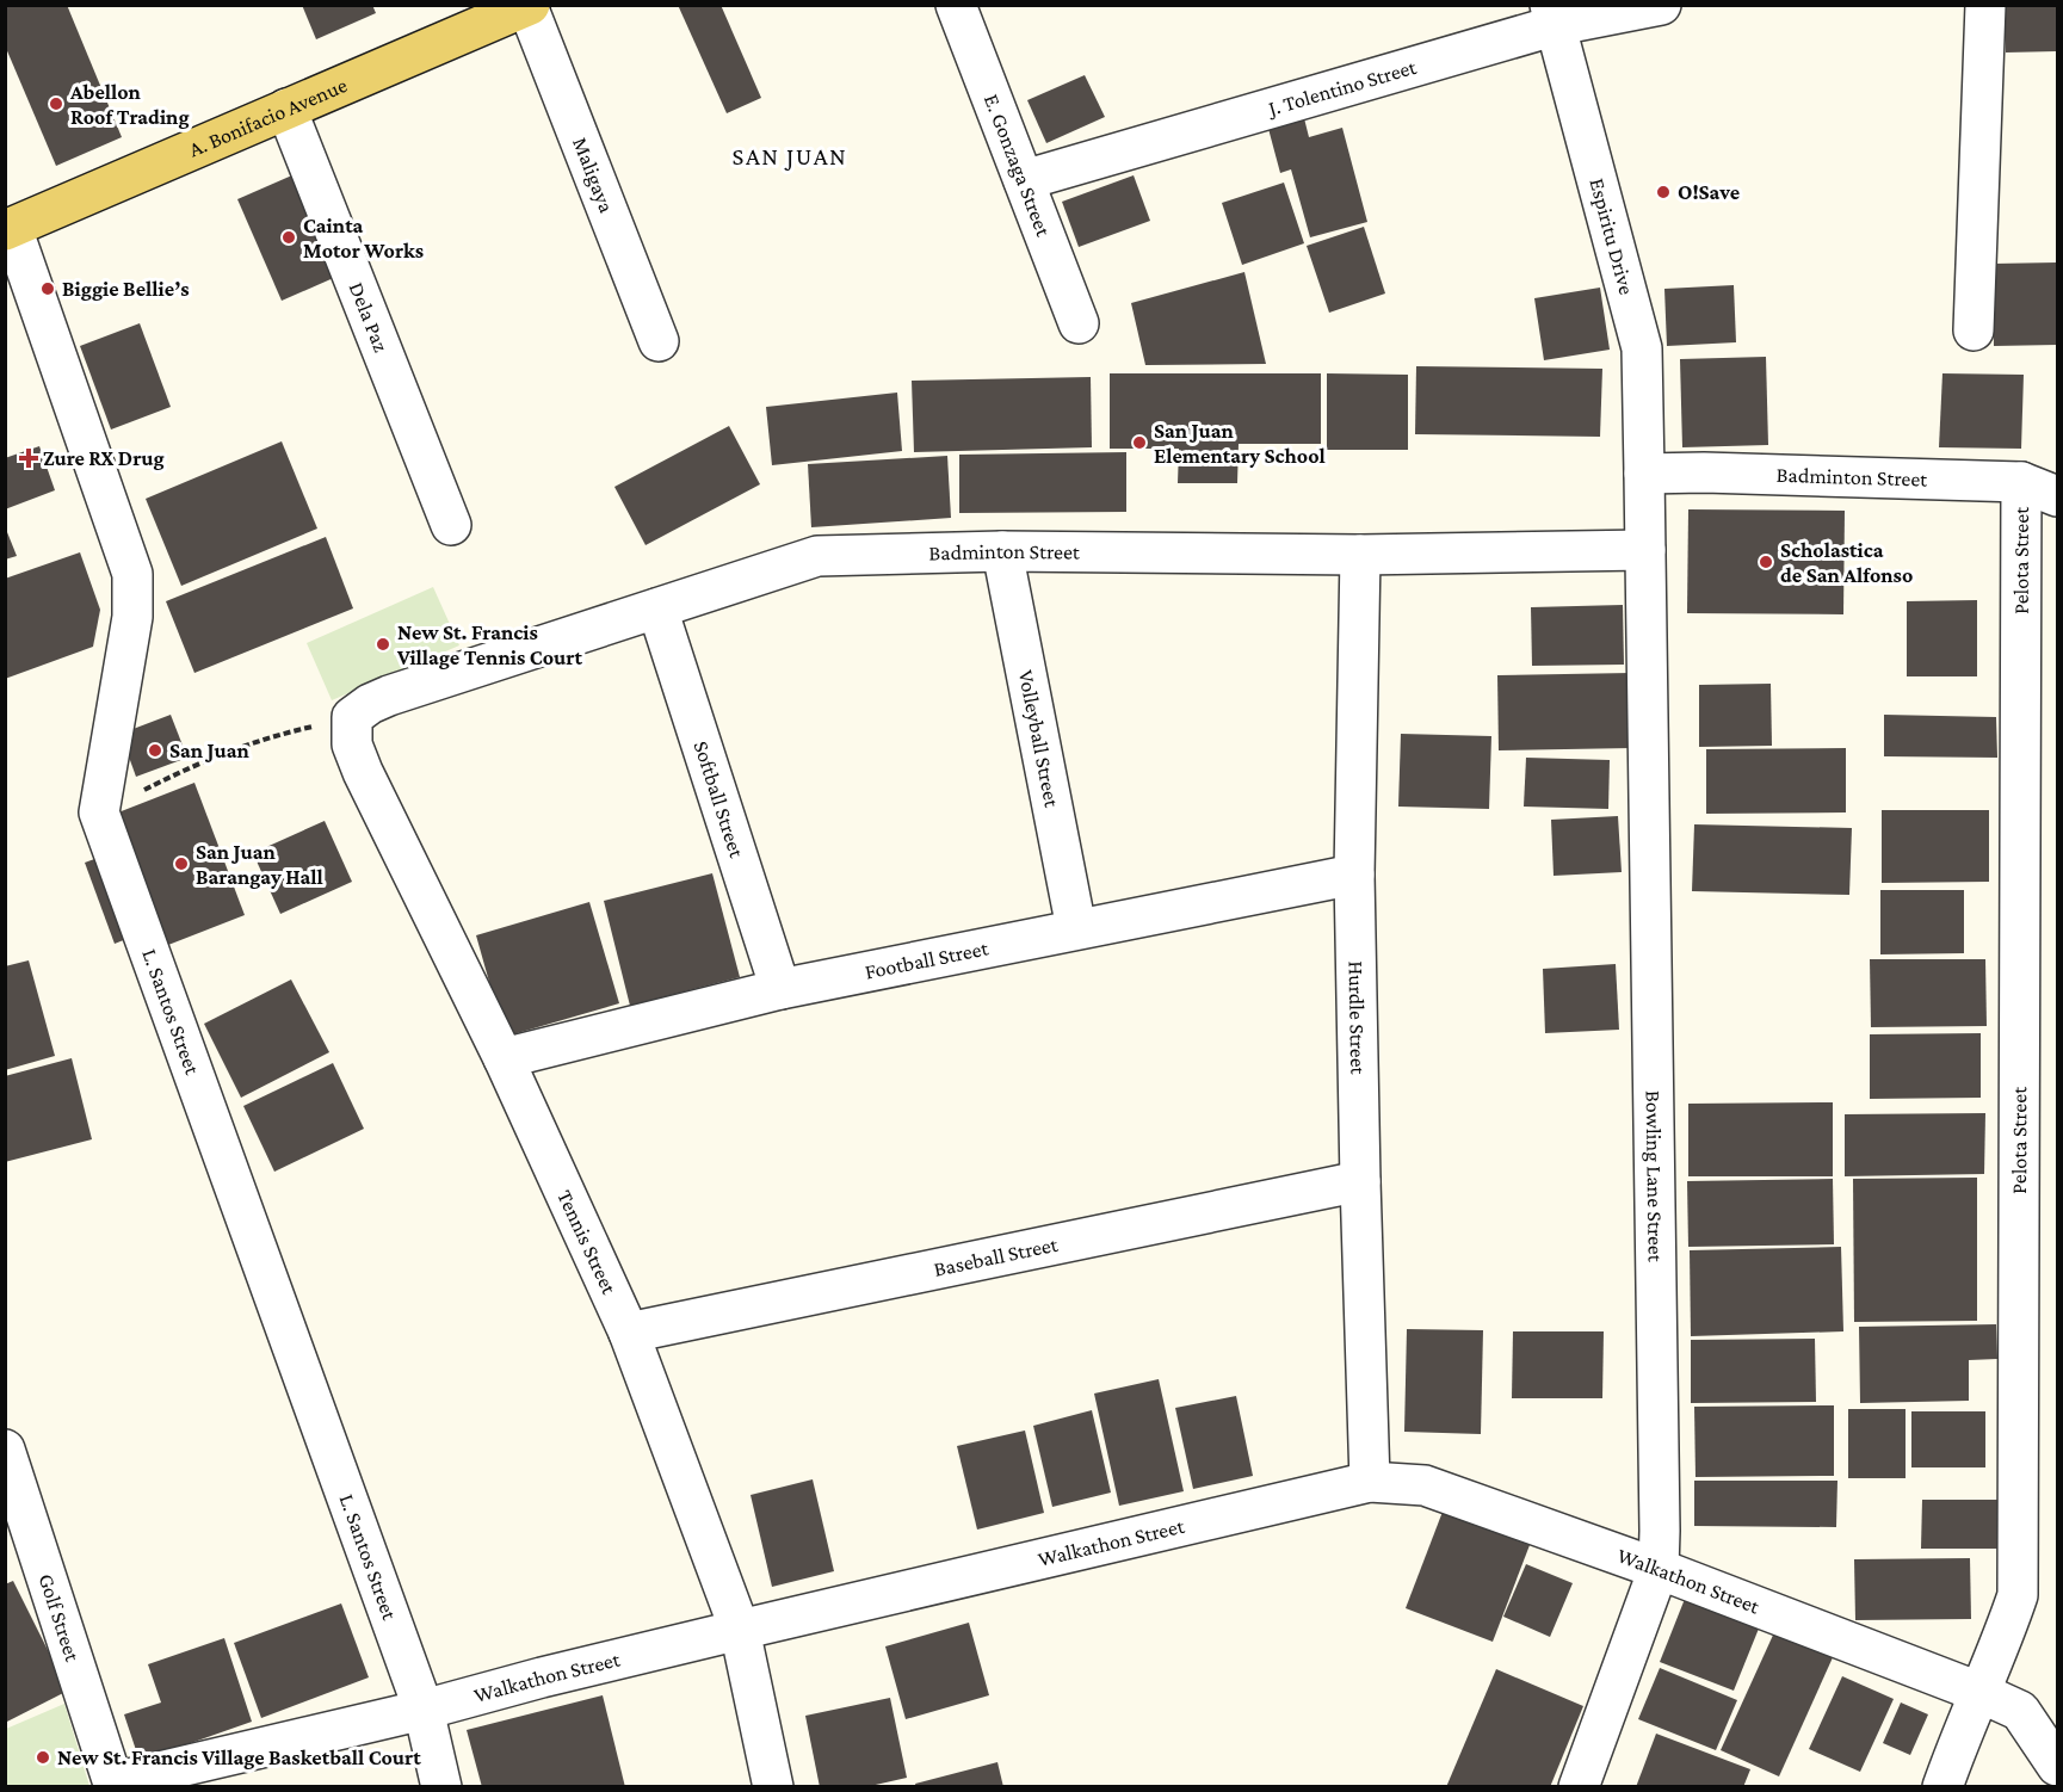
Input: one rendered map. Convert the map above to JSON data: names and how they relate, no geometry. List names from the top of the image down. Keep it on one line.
{"streets":{"main road":["A. Bonifacio Avenue"],"street":["J. Tolentino Street","E. Gonzaga Street","Maligaya","Espiritu Drive","Dela Paz","Badminton Street","Pelota Street","Volleyball Street","Softball Street","Football Street","L. Santos Street","Hurdle Street","Bowling Lane Street","Tennis Street","Baseball Street","Walkathon Street","Golf Street"]},"crossings":[["J. Tolentino Street","E. Gonzaga Street"],["J. Tolentino Street","Espiritu Drive"],["A. Bonifacio Avenue","Maligaya"],["A. Bonifacio Avenue","Dela Paz"],["A. Bonifacio Avenue","L. Santos Street"],["Espiritu Drive","Badminton Street"],["Badminton Street","Pelota Street"],["Badminton Street","Volleyball Street"],["Badminton Street","Softball Street"],["Badminton Street","Hurdle Street"],["Badminton Street","Bowling Lane Street"],["Badminton Street","Tennis Street"],["Pelota Street","Walkathon Street"],["Volleyball Street","Football Street"],["Softball Street","Football Street"],["Football Street","Hurdle Street"],["Football Street","Tennis Street"],["L. Santos Street","Walkathon Street"],["Hurdle Street","Baseball Street"],["Hurdle Street","Walkathon Street"],["Bowling Lane Street","Walkathon Street"],["Tennis Street","Baseball Street"],["Tennis Street","Walkathon Street"],["Walkathon Street","Golf Street"]],"districts":["SAN JUAN"],"places":{"other":["Abellon Roof Trading","O!Save","Cainta Motor Works","Biggie Bellie’s","San Juan Elementary School","Scholastica de San Alfonso","New St. Francis Village Tennis Court","San Juan","San Juan Barangay Hall","New St. Francis Village Basketball Court"],"health":["Zure RX Drug"]}}
